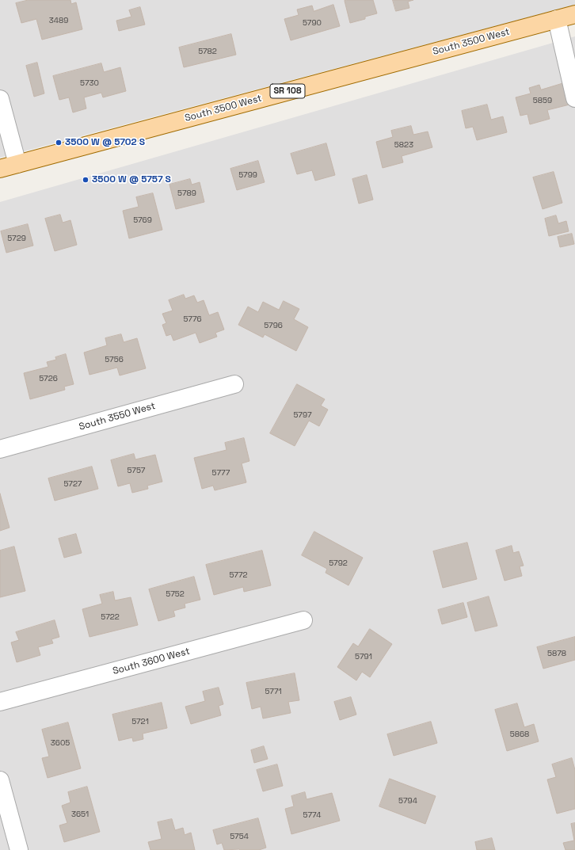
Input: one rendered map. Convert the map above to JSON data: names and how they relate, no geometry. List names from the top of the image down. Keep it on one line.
{"streets":{"main road":["South 3500 West","SR 108"],"street":["South 3550 West","South 3600 West"]},"places":["3500 W @ 5702 S","3500 W @ 5757 S"],"house_numbers":["3489","5790","5782","5730","5859","5823","5799","5789","5769","5729","5776","5796","5756","5726","5797","5757","5777","5727","5792","5772","5752","5722","5878","5791","5771","5721","5868","3605","5794","3651","5774","5754"]}
